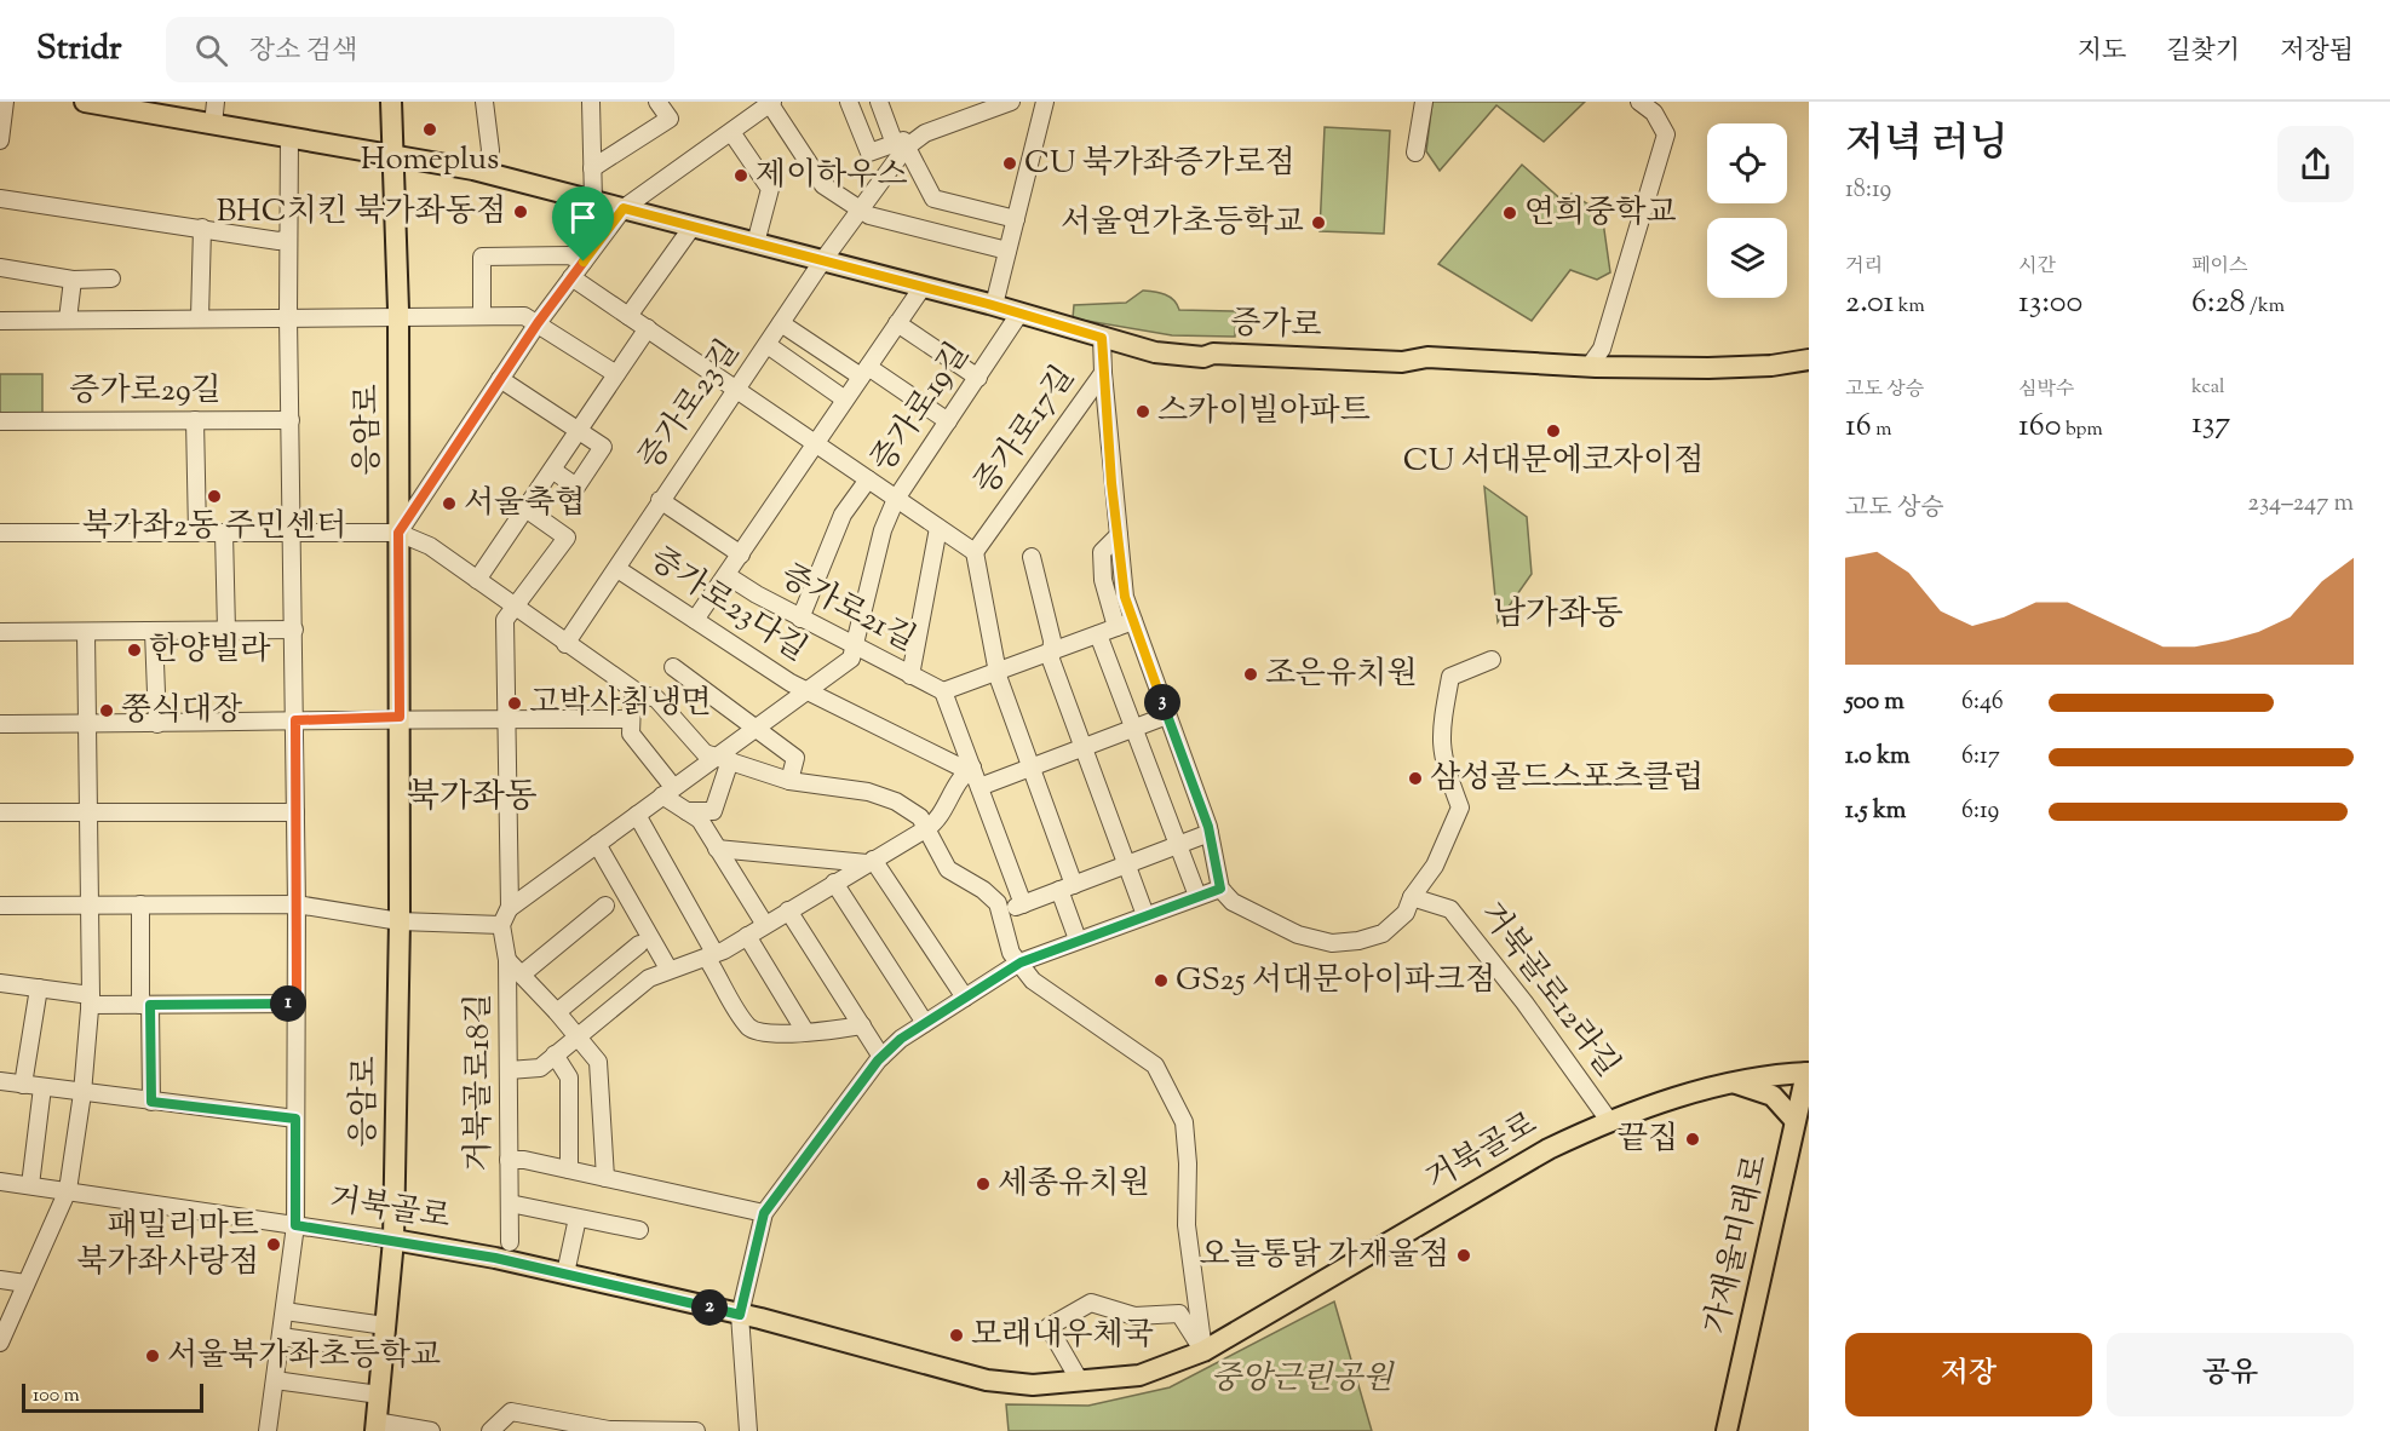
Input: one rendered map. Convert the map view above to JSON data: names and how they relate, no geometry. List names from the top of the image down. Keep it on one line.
{"streets":{"main road":["증가로","응암로","거북골로","가재울미래로"],"street":["증가로29길","증가로23길","증가로19길","증가로17길","증가로23다길","증가로21길","거북골로12라길","거북골로18길"]},"crossings":[["증가로","증가로23길"],["증가로","증가로19길"],["증가로","응암로"],["증가로","증가로17길"],["증가로","증가로21길"],["증가로23길","증가로23다길"],["증가로23길","증가로21길"],["응암로","거북골로"],["증가로23다길","증가로21길"],["거북골로12라길","거북골로"],["거북골로","가재울미래로"]],"districts":["남가좌동","북가좌동"],"parks":["중앙근린공원"],"places":["Homeplus","CU 북가좌증가로점","제이하우스","BHC치킨 북가좌동점","연희중학교","서울연가초등학교","스카이빌아파트","CU 서대문에코자이점","북가좌2동 주민센터","서울축협","한양빌라","조은유치원","고박사칡냉면","쭝식대장","삼성골드스포츠클럽","GS25 서대문아이파크점","끝집","세종유치원","패밀리마트 북가좌사랑점","오늘통닭 가재울점","모래내우체국","서울북가좌초등학교"],"scale_bar":"100 m","page":{"header":"Stridr","search":"장소 검색","nav":["지도","길찾기","저장됨"],"heading":["저녁 러닝","18:19"],"stats":[["거리","2.01 km"],["시간","13:00"],["페이스","6:28 /km"],["고도 상승","16 m"],["심박수","160 bpm"],["kcal","137"]],"chart":["고도 상승","234–247 m"],"list":[{"name":"500 m","note":"6:46"},{"name":"1.0 km","note":"6:17"},{"name":"1.5 km","note":"6:19"}],"pins":["3","1","2"],"buttons":["저장","공유"],"scale":"100 m"}}
